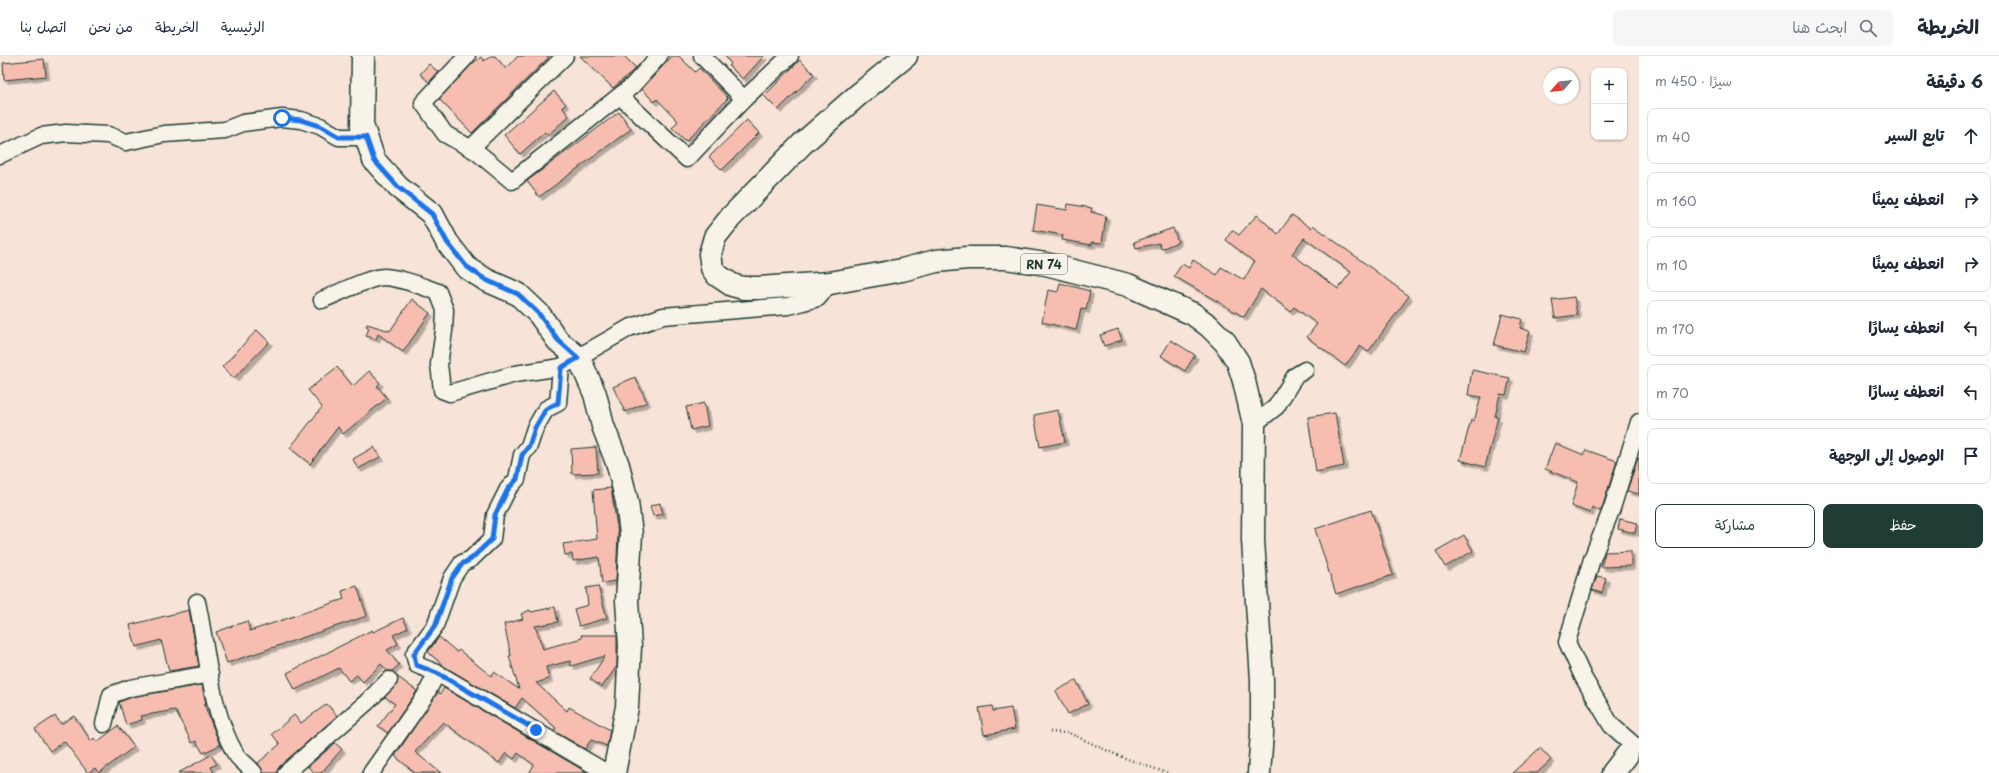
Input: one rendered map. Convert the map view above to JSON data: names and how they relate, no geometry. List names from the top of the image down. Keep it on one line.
{"streets":{"main road":["RN 74"]},"north":"bottom left","page":{"header":"الخريطة","search":"ابحث هنا","nav":["الرئيسية","الخريطة","من نحن","اتصل بنا"],"heading":["6 دقيقة","سيرًا · 450 m"],"map_buttons":["+","−"],"list":[["تابع السير","40 m"],["انعطف يمينًا","160 m"],["انعطف يمينًا","10 m"],["انعطف يسارًا","170 m"],["انعطف يسارًا","70 m"],"الوصول إلى الوجهة"],"buttons":["حفظ","مشاركة"]}}
